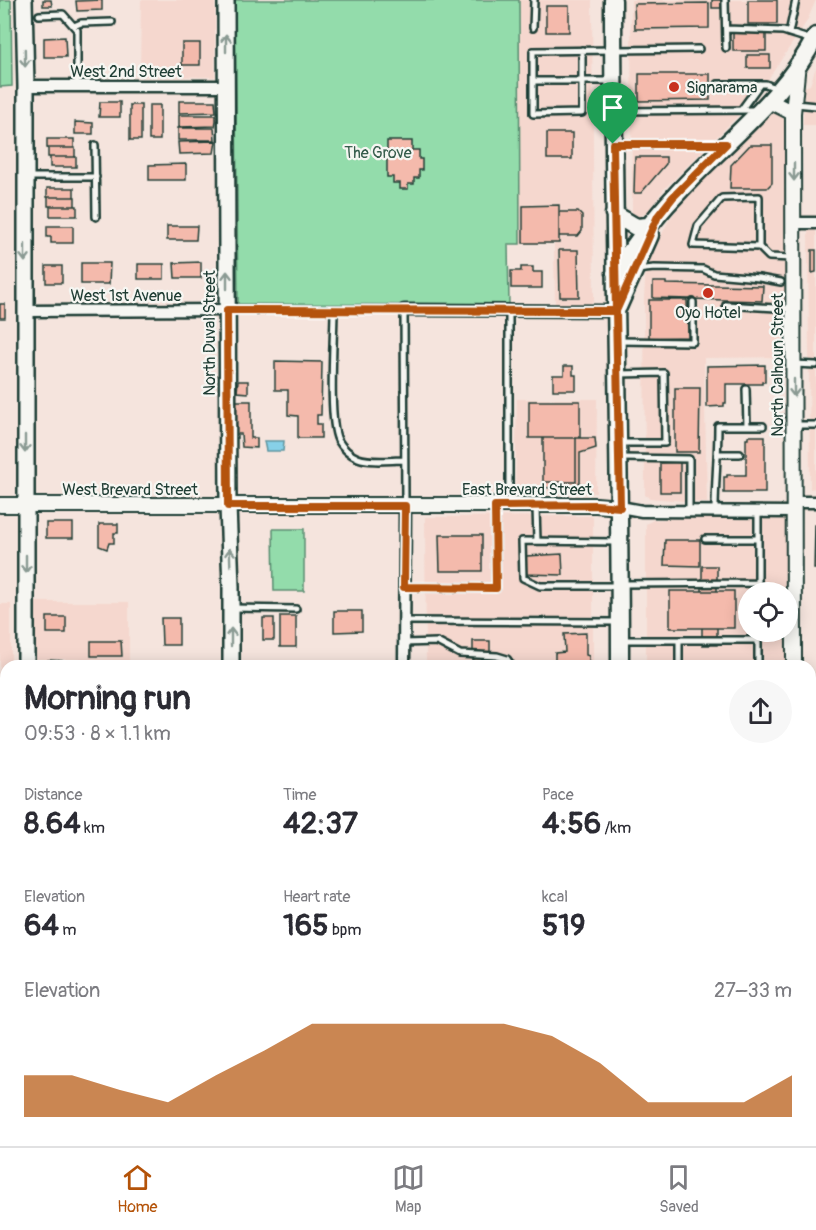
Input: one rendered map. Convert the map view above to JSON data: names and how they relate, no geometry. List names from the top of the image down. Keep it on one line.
{"streets":{"main road":["North Duval Street"],"street":["West 2nd Street","West 1st Avenue","North Calhoun Street","West Brevard Street","East Brevard Street"]},"crossings":[["West 2nd Street","North Duval Street"],["West 1st Avenue","North Duval Street"],["North Duval Street","West Brevard Street"],["North Calhoun Street","East Brevard Street"],["West Brevard Street","East Brevard Street"]],"one_way":["North Duval Street"],"parks":["The Grove"],"places":["Signarama","Oyo Hotel"],"page":{"heading":["Morning run","09:53 · 8 × 1.1 km"],"stats":[["Distance","8.64 km"],["Time","42:37"],["Pace","4:56 /km"],["Elevation","64 m"],["Heart rate","165 bpm"],["kcal","519"]],"chart":["Elevation","27–33 m"],"tabs":["Home","Map","Saved"]}}
